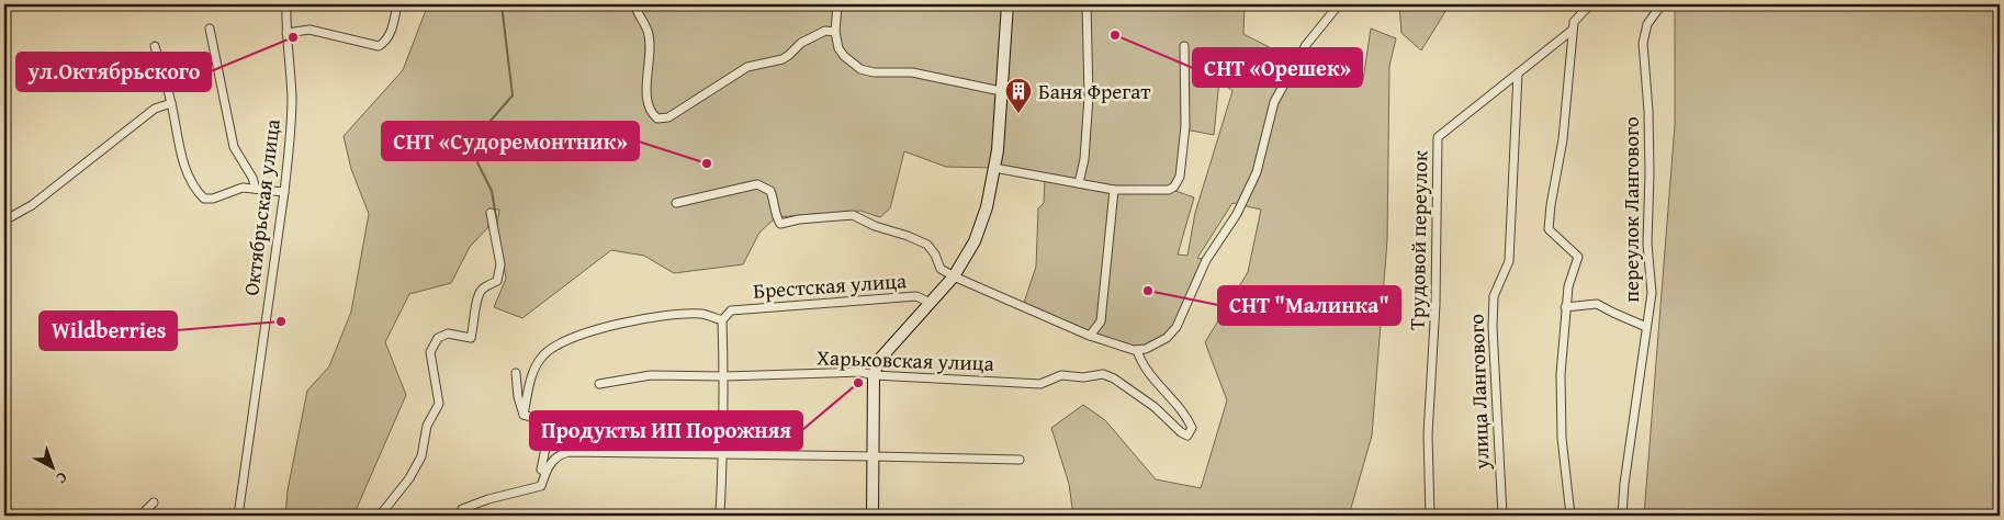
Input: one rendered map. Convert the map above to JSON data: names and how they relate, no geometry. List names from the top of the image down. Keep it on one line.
{"streets":{"street":["Октябрьская улица","переулок Лангового","Трудовой переулок","Брестская улица","Харьковская улица","улица Лангового"]},"crossings":[["Трудовой переулок","улица Лангового"]],"places":{"other":["СНТ «Орешек»","ул.Октябрьского","СНТ «Судоремонтник»","СНТ \"Малинка\"","Wildberries","Продукты ИП Порожняя"],"building":["Баня Фрегат"]},"north":"bottom right"}
